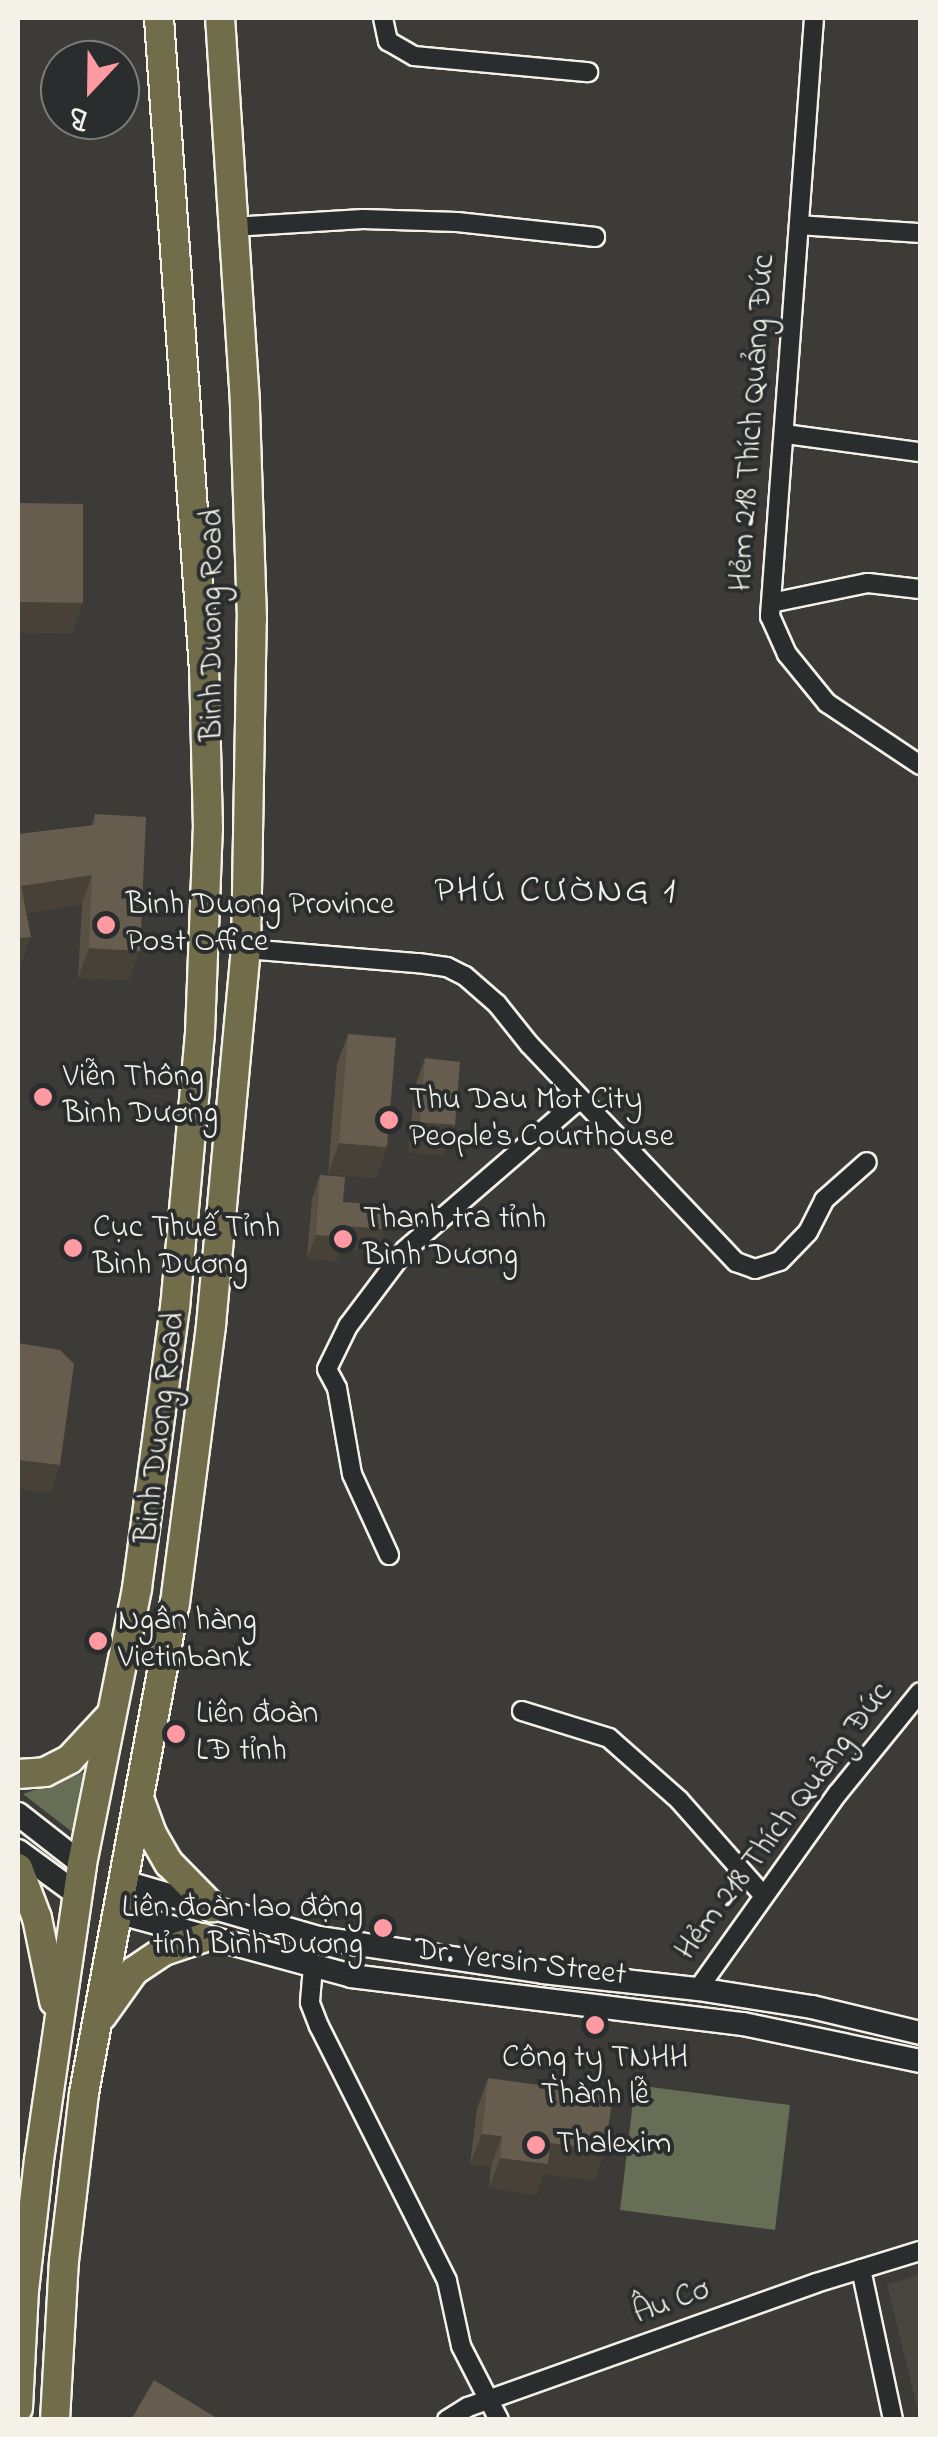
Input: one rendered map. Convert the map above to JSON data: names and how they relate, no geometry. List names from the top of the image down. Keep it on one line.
{"streets":{"highway":["Binh Duong Road"],"main road":["Dr. Yersin Street"],"street":["Hẻm 218 Thích Quảng Đức","Âu Cơ"]},"crossings":[["Hẻm 218 Thích Quảng Đức","Dr. Yersin Street"],["Binh Duong Road","Dr. Yersin Street"]],"districts":["PHÚ CƯỜNG 1"],"places":["Binh Duong Province Post Office","Viễn Thông Bình Dương","Thu Dau Mot City People's Courthouse","Thanh tra tỉnh Bình Dương","Cục Thuế Tỉnh Bình Dương","Ngân hàng Vietinbank","Liên đoàn LĐ tỉnh","Liên đoàn lao động tỉnh Bình Dương","Công ty TNHH Thành lễ","Thalexim"],"north":"bottom"}
